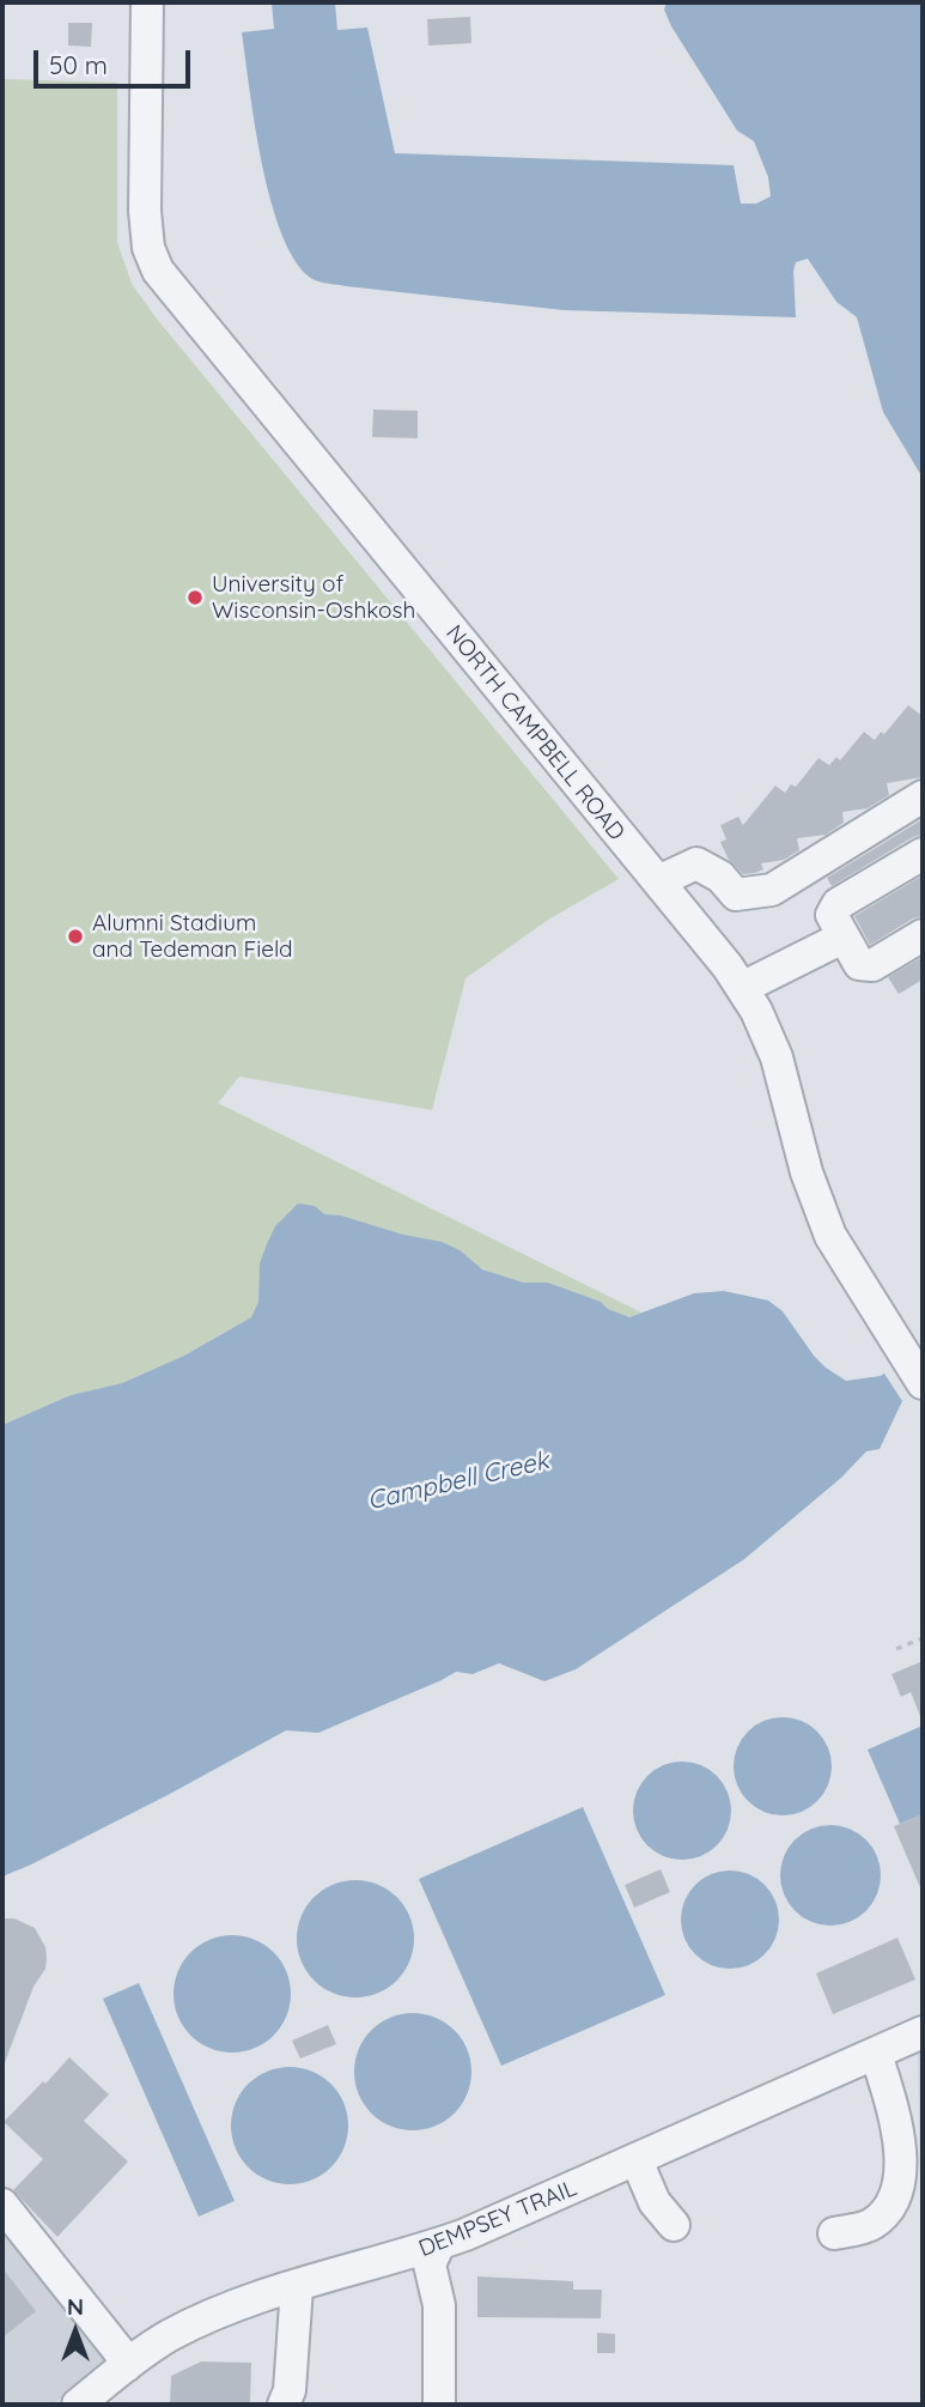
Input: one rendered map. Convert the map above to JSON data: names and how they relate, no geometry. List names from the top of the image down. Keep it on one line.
{"streets":{"street":["NORTH CAMPBELL ROAD","DEMPSEY TRAIL"]},"water":["Campbell Creek"],"places":["University of Wisconsin-Oshkosh","Alumni Stadium and Tedeman Field"],"scale_bar":"50 m","north":"top"}
